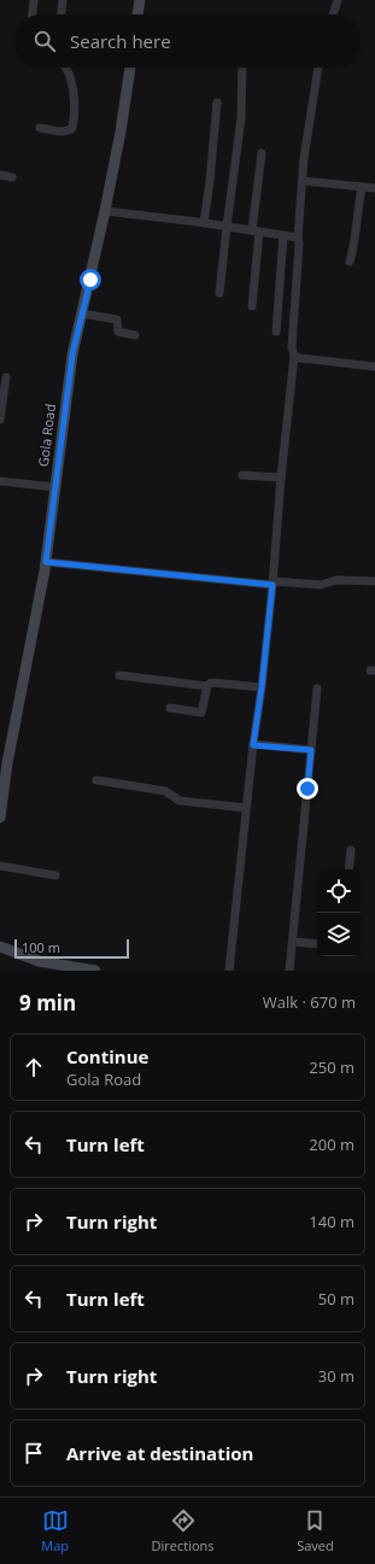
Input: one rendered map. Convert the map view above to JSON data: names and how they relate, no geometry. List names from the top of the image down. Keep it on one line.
{"streets":{"street":["Gola Road"]},"scale_bar":"100 m","page":{"search":"Search here","scale":"100 m","heading":["9 min","Walk · 670 m"],"list":[["Continue","Gola Road","250 m"],["Turn left","200 m"],["Turn right","140 m"],["Turn left","50 m"],["Turn right","30 m"],"Arrive at destination"],"nav":["Map","Directions","Saved"]}}
